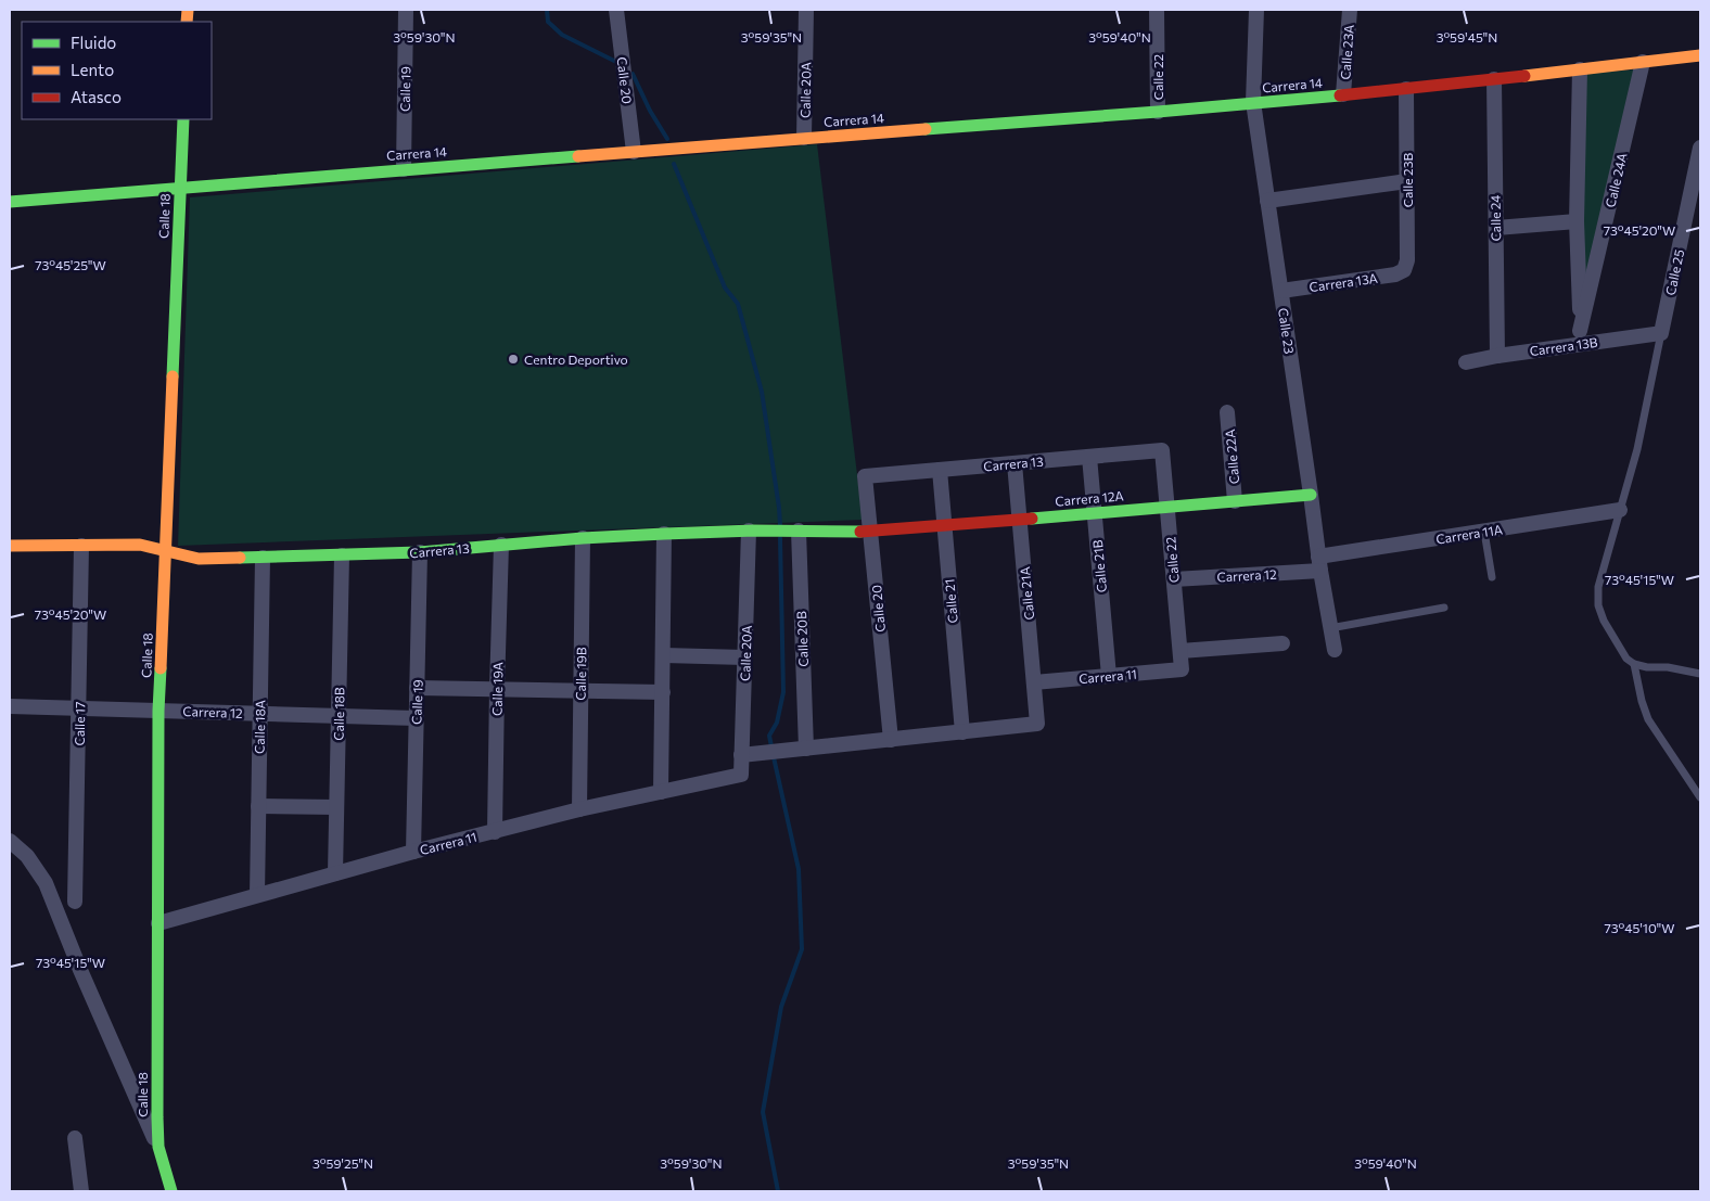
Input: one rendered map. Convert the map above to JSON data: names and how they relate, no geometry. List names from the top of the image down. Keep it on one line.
{"streets":{"street":["Calle 23A","Calle 22","Calle 20","Carrera 14","Calle 19","Calle 20A","Calle 23B","Calle 24A","Calle 18","Calle 24","Calle 25","Carrera 13A","Calle 23","Carrera 13B","Calle 22A","Carrera 13","Carrera 12A","Carrera 11A","Calle 21B","Carrera 12","Calle 21A","Calle 21","Calle 20B","Calle 19B","Carrera 11","Calle 19A","Calle 18B","Calle 17","Calle 18A"]},"crossings":[["Calle 23A","Carrera 14"],["Calle 22","Carrera 14"],["Calle 22","Carrera 13"],["Calle 22","Carrera 12A"],["Calle 22","Carrera 12"],["Calle 22","Carrera 11"],["Calle 20","Carrera 14"],["Calle 20","Carrera 13"],["Calle 20","Carrera 12A"],["Carrera 14","Calle 19"],["Carrera 14","Calle 20A"],["Carrera 14","Calle 23B"],["Carrera 14","Calle 24A"],["Carrera 14","Calle 18"],["Carrera 14","Calle 24"],["Carrera 14","Calle 23"],["Calle 19","Carrera 13"],["Calle 19","Carrera 12"],["Calle 19","Carrera 11"],["Calle 20A","Carrera 13"],["Calle 20A","Carrera 11"],["Calle 23B","Carrera 13A"],["Calle 24A","Carrera 13B"],["Calle 18","Carrera 13"],["Calle 18","Carrera 12"],["Calle 18","Carrera 11"],["Calle 24","Carrera 13B"],["Calle 25","Carrera 13B"],["Carrera 13A","Calle 23"],["Calle 23","Carrera 12A"],["Calle 23","Carrera 11A"],["Calle 23","Carrera 12"],["Calle 22A","Carrera 12A"],["Carrera 13","Carrera 12A"],["Carrera 13","Calle 21B"],["Carrera 13","Calle 21A"],["Carrera 13","Calle 21"],["Carrera 13","Calle 20B"],["Carrera 13","Calle 19B"],["Carrera 13","Calle 19A"],["Carrera 13","Calle 18B"],["Carrera 13","Calle 17"],["Carrera 13","Calle 18A"],["Carrera 12A","Calle 21B"],["Carrera 12A","Calle 21A"],["Carrera 12A","Calle 21"],["Carrera 11A","Carrera 12"],["Calle 21B","Carrera 11"],["Carrera 12","Calle 18B"],["Carrera 12","Calle 17"],["Carrera 12","Calle 18A"],["Calle 21A","Calle 21"],["Calle 21A","Carrera 11"],["Calle 19B","Carrera 11"],["Carrera 11","Calle 19A"],["Carrera 11","Calle 18B"],["Carrera 11","Calle 18A"]],"places":["Centro Deportivo"],"legend":["Fluido","Lento","Atasco"],"coordinates":["3°59'30\"N","3°59'35\"N","3°59'40\"N","3°59'45\"N","73°45'20\"W","73°45'25\"W","73°45'15\"W","73°45'10\"W","3°59'25\"N"]}
